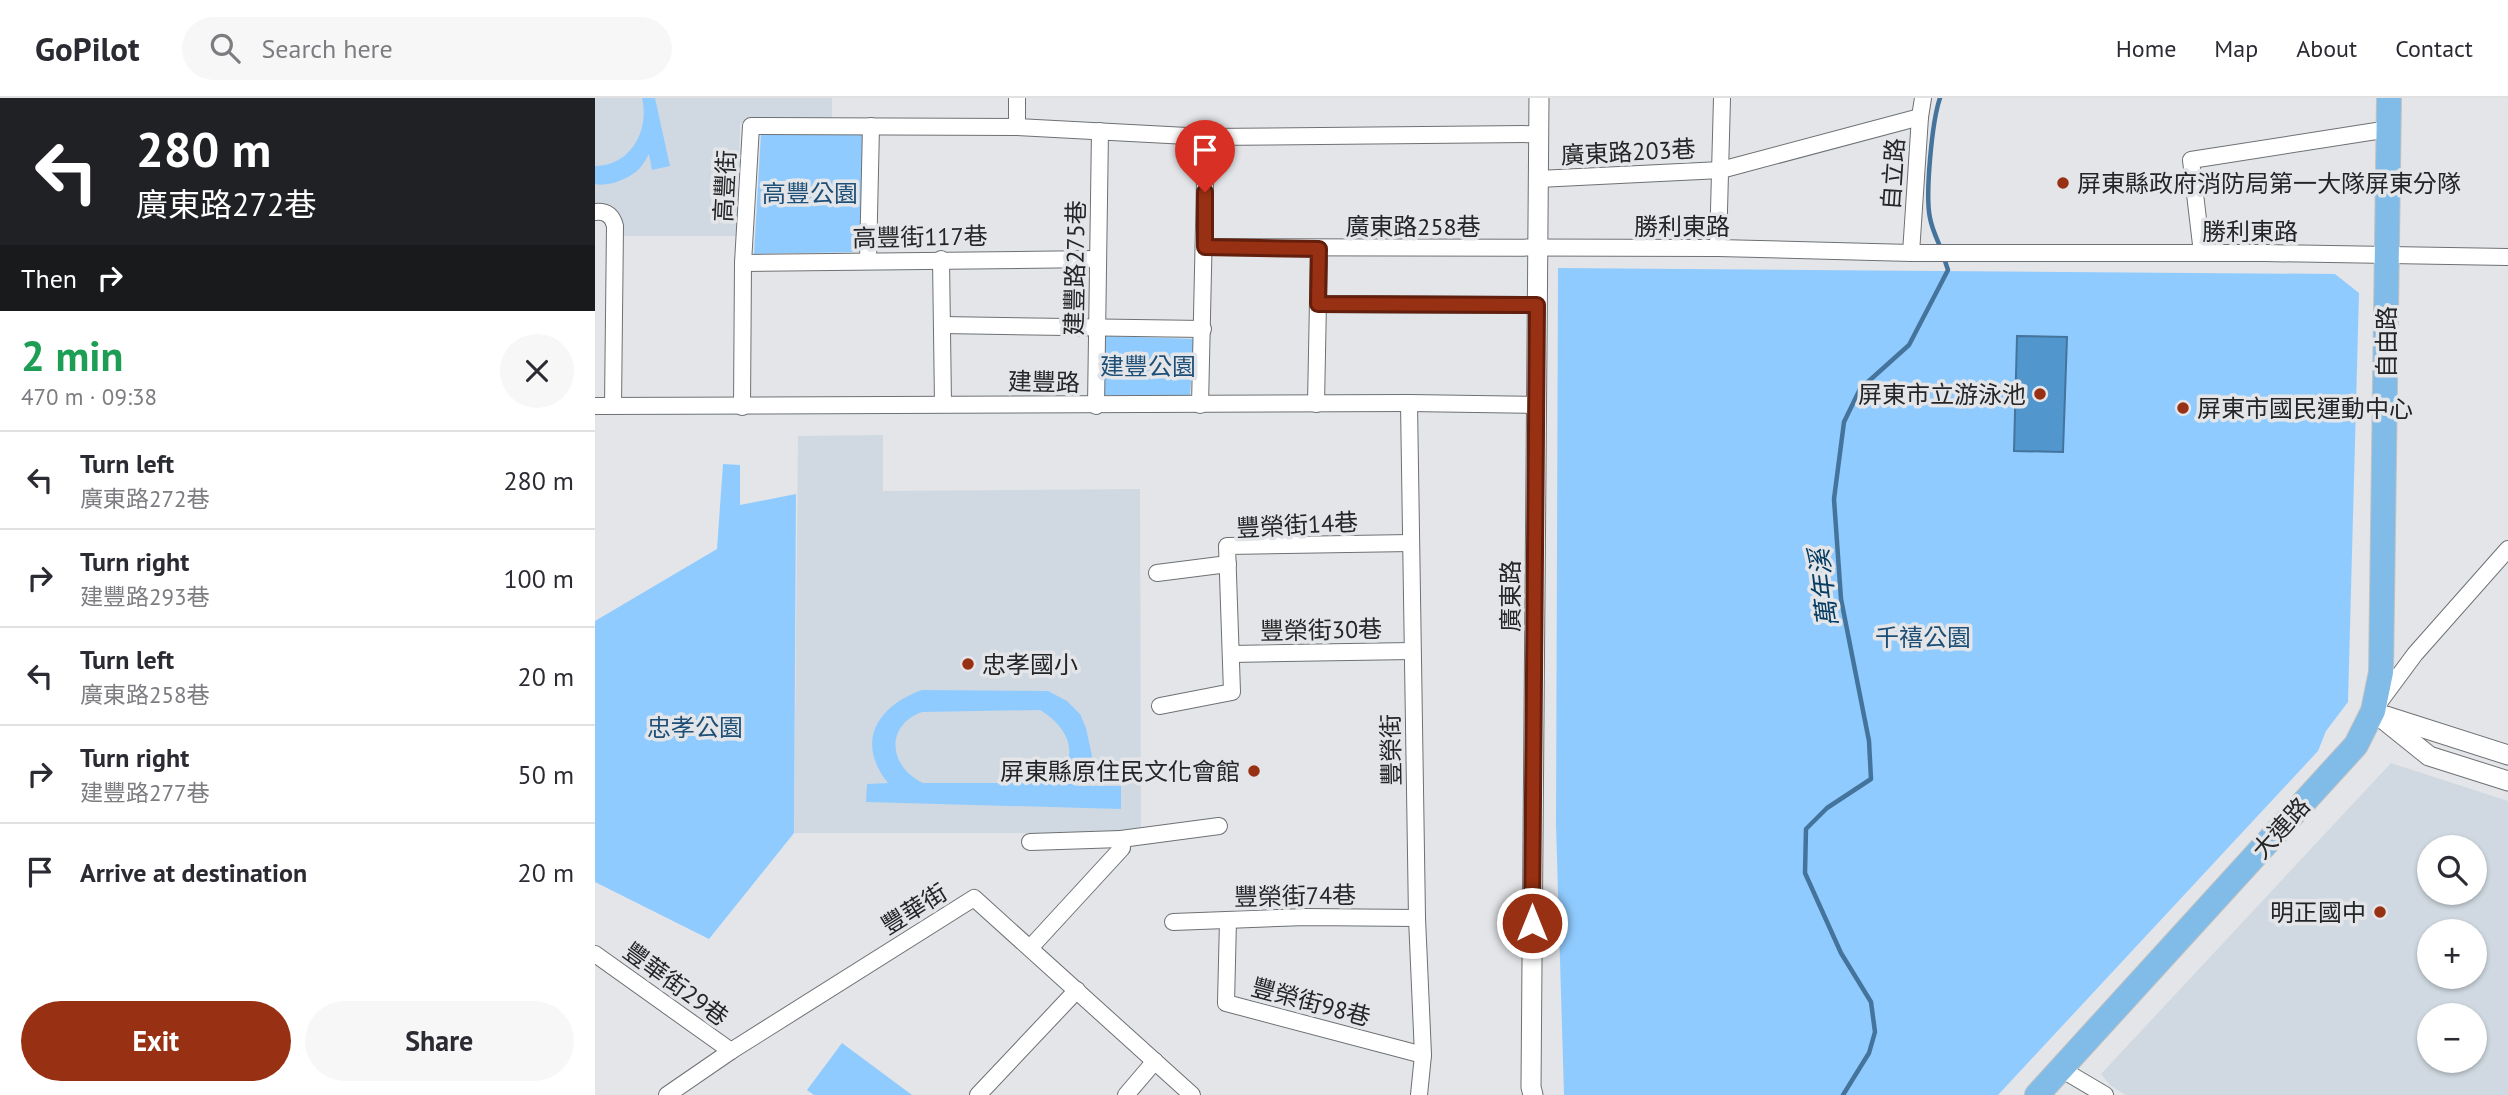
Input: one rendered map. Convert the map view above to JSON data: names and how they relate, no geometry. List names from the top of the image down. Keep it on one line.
{"streets":{"main road":["自由路","大連路"],"street":["廣東路203巷","自立路","高豐街","廣東路258巷","勝利東路","高豐街117巷","建豐路275巷","建豐路","豐榮街14巷","廣東路","豐榮街30巷","豐榮街","豐榮街74巷","豐華街","豐華街29巷","豐榮街98巷"]},"crossings":[["廣東路203巷","自立路"],["廣東路203巷","廣東路"],["自立路","勝利東路"],["高豐街","高豐街117巷"],["高豐街","建豐路275巷"],["高豐街","建豐路"],["高豐街","廣東路"],["廣東路258巷","勝利東路"],["廣東路258巷","廣東路"],["勝利東路","自由路"],["勝利東路","廣東路"],["高豐街117巷","建豐路275巷"],["建豐路275巷","建豐路"],["自由路","大連路"],["建豐路","廣東路"],["建豐路","豐榮街"],["豐榮街14巷","豐榮街"],["豐榮街30巷","豐榮街"],["豐榮街","豐榮街74巷"],["豐榮街","豐榮街98巷"],["豐榮街74巷","豐榮街98巷"],["豐華街","豐華街29巷"]],"water":["萬年溪"],"parks":["高豐公園","建豐公園","千禧公園","忠孝公園"],"places":["屏東縣政府消防局第一大隊屏東分隊","屏東市立游泳池","屏東市國民運動中心","忠孝國小","屏東縣原住民文化會館","明正國中"],"page":{"header":"GoPilot","search":"Search here","nav":["Home","Map","About","Contact"],"turn":["280 m","廣東路272巷"],"then":"Then","heading":["2 min","470 m · 09:38"],"list":[{"name":"Turn left","note":"廣東路272巷","value":"280 m"},{"name":"Turn right","note":"建豐路293巷","value":"100 m"},{"name":"Turn left","note":"廣東路258巷","value":"20 m"},{"name":"Turn right","note":"建豐路277巷","value":"50 m"},{"name":"Arrive at destination","value":"20 m"}],"map_buttons":["+","−"],"buttons":["Exit","Share"]}}
